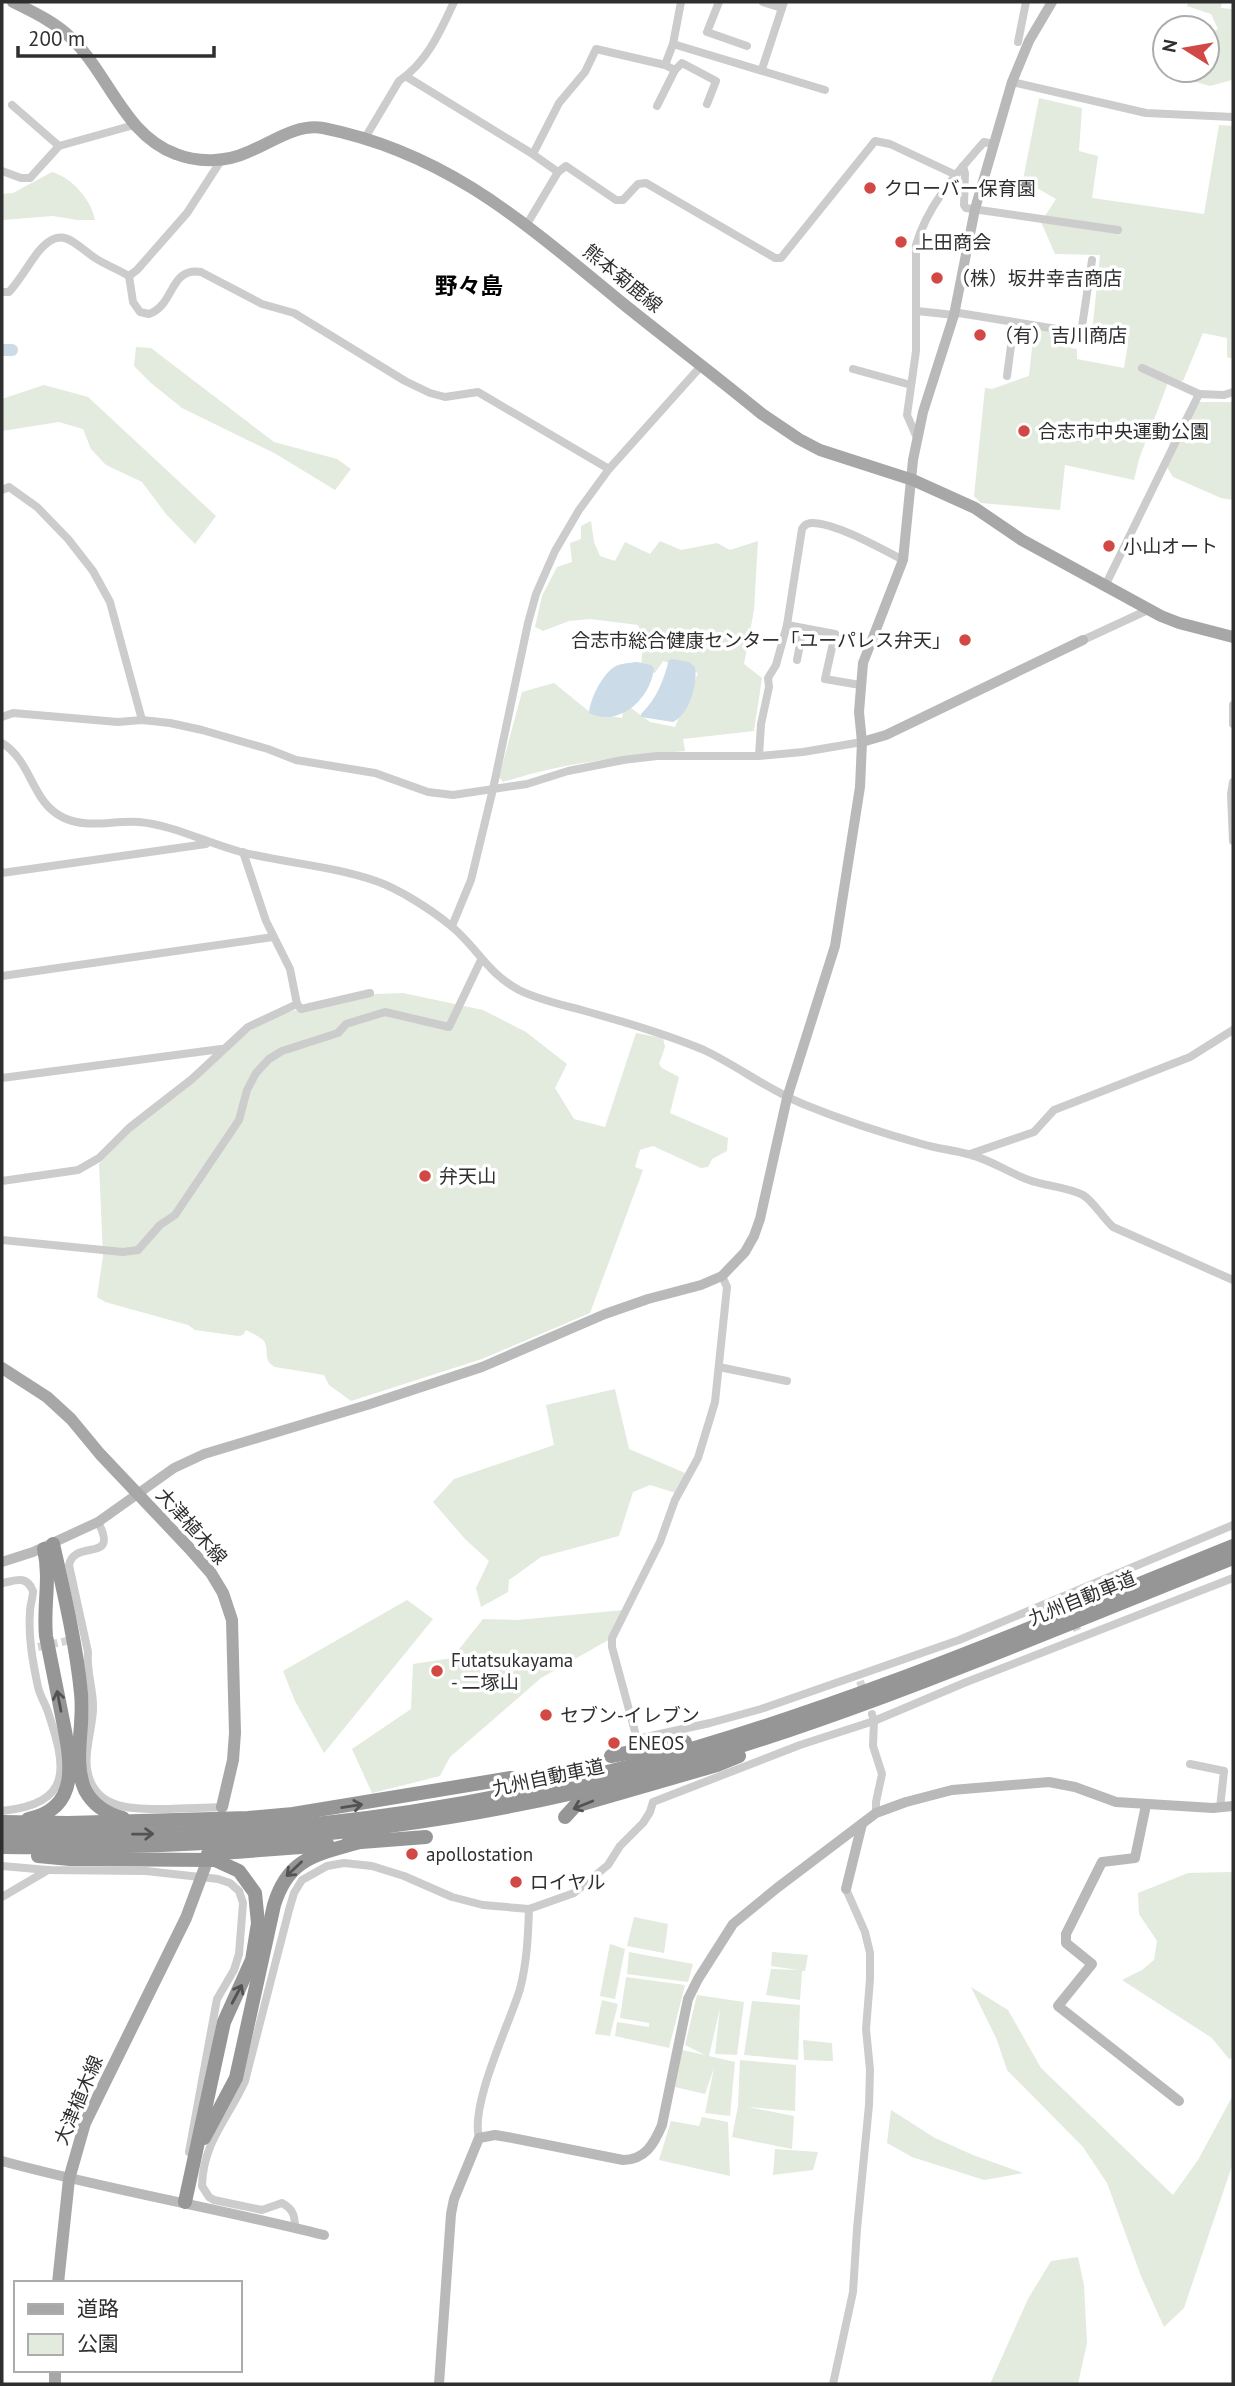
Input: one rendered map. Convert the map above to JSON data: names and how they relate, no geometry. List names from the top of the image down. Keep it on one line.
{"streets":{"highway":["九州自動車道"],"main road":["熊本菊鹿線","大津植木線"]},"districts":["野々島"],"places":["クローバー保育園","上田商会","（株）坂井幸吉商店","（有）吉川商店","合志市中央運動公園","小山オート","合志市総合健康センター「ユーパレス弁天」","弁天山","Futatsukayama - 二塚山","セブン-イレブン","ENEOS","apollostation","ロイヤル"],"legend":["道路","公園"],"scale_bar":"200 m","north":"left"}
